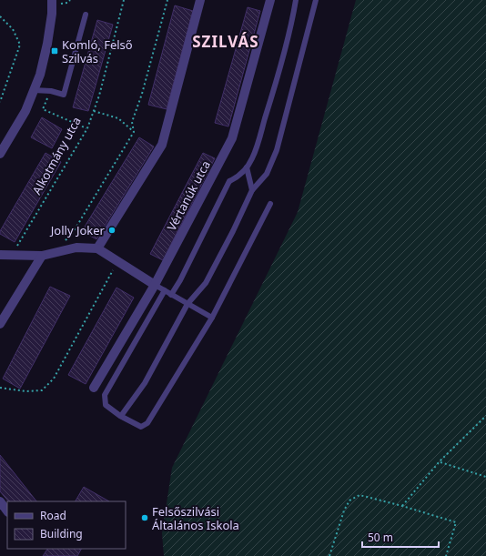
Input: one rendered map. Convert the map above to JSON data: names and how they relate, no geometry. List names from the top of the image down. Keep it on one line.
{"streets":{"street":["Vértanúk utca"],"path":["Alkotmány utca"]},"districts":["SZILVÁS"],"places":{"transit":["Komló, Felső Szilvás"],"other":["Jolly Joker","Felsőszilvási Általános Iskola"]},"legend":["Road","Building"],"scale_bar":"50 m"}
